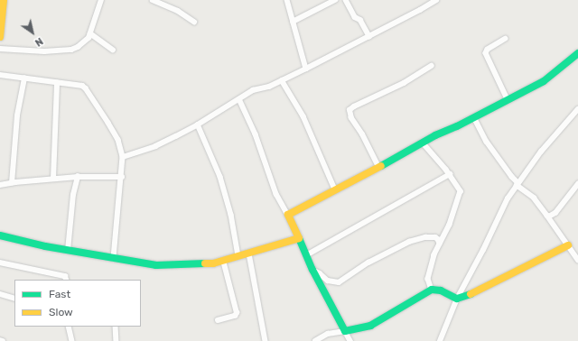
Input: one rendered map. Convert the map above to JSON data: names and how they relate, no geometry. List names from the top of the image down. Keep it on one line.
{"legend":["Fast","Slow"],"north":"bottom right"}
